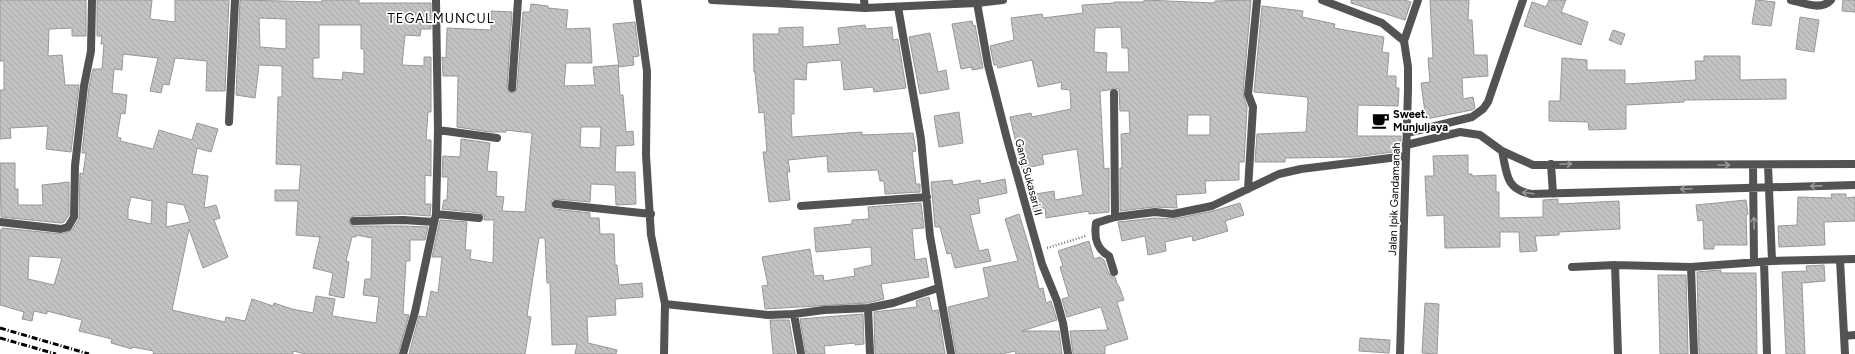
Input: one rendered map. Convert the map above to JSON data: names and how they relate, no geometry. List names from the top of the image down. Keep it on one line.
{"streets":{"street":["Gang Sukasari II","Jalan Ipik Gandamanah"]},"districts":["TEGALMUNCUL"],"places":{"cafe":["Sweet. Munjuljaya"]}}
